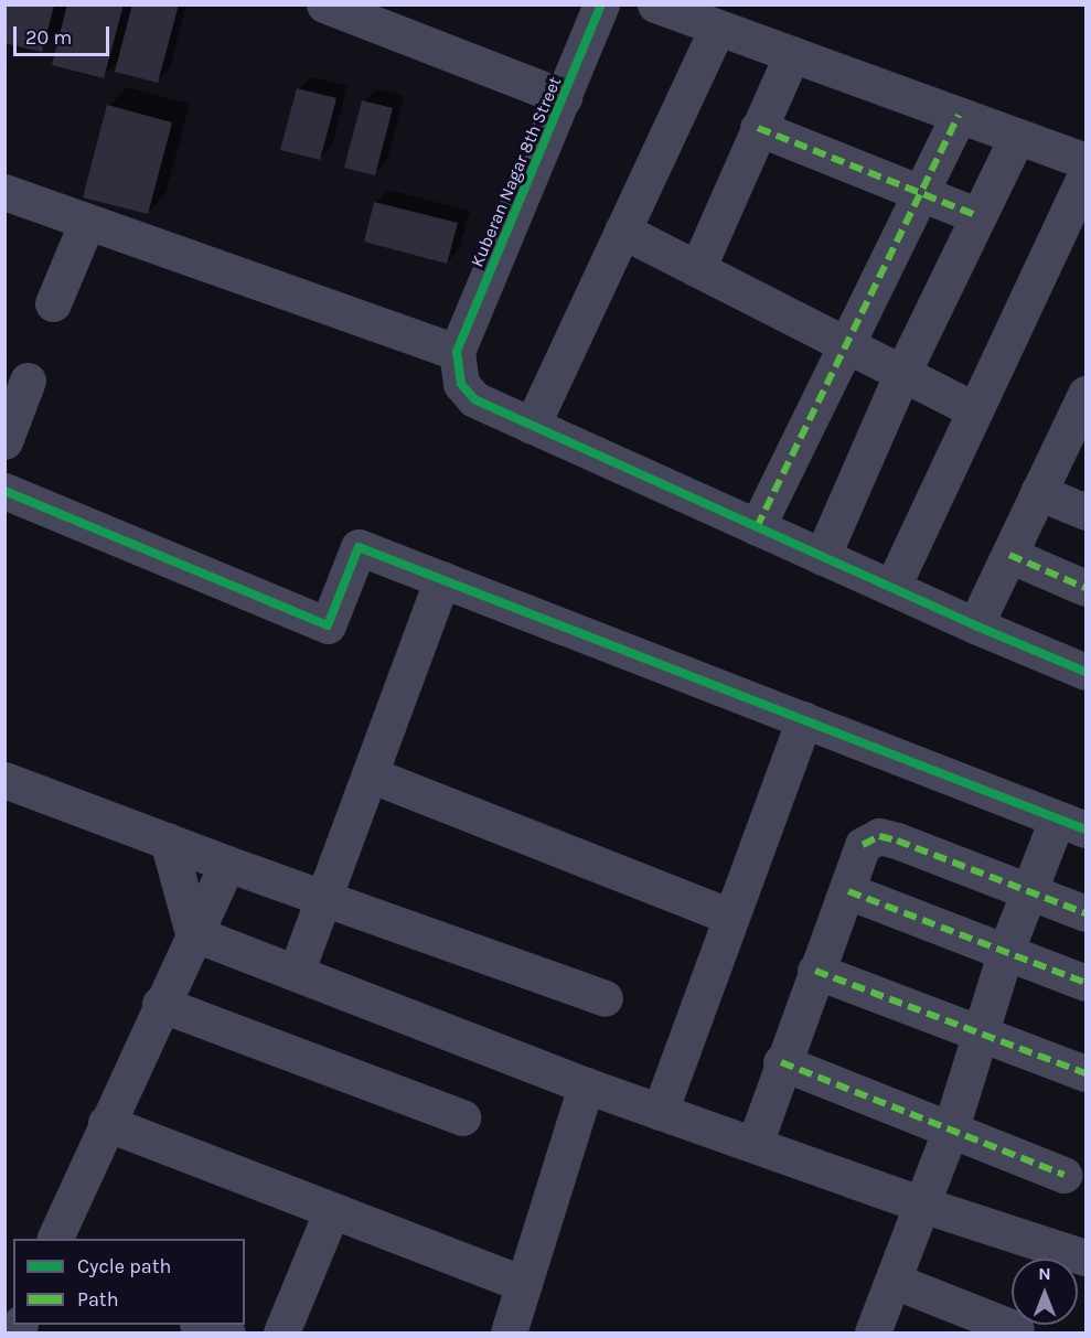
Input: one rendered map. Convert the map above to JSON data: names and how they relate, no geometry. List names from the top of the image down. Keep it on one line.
{"streets":{"street":["Kuberan Nagar 8th Street"]},"legend":["Cycle path","Path"],"scale_bar":"20 m","north":"top"}
